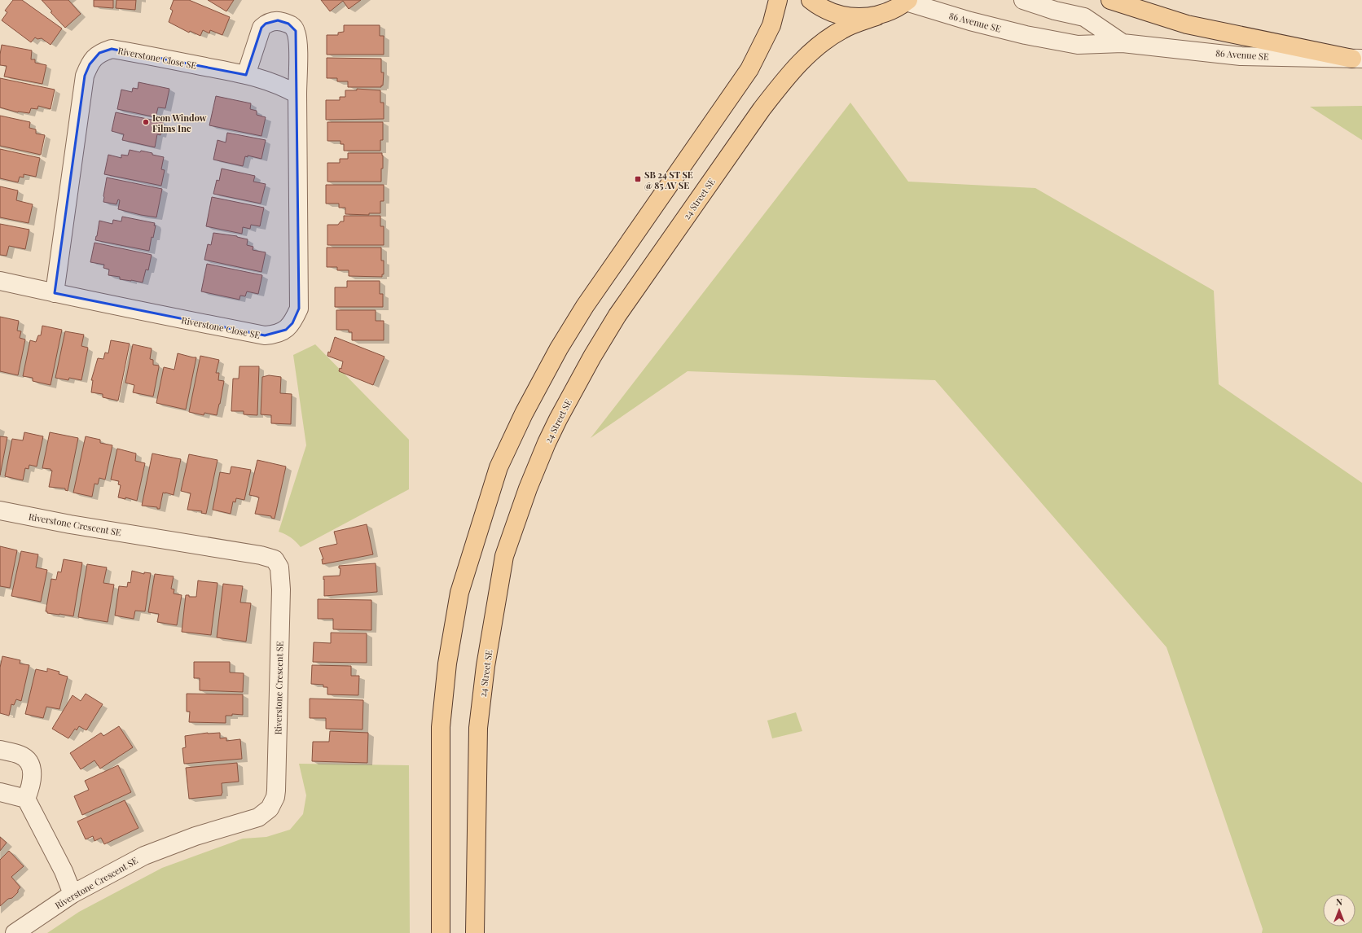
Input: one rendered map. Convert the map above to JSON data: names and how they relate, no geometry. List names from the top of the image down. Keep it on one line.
{"streets":{"main road":["24 Street SE"],"street":["86 Avenue SE","Riverstone Close SE","Riverstone Crescent SE"]},"crossings":[["86 Avenue SE","24 Street SE"]],"places":{"other":["Icon Window Films Inc"],"transit":["SB 24 ST SE @ 85 AV SE"]},"north":"top"}
